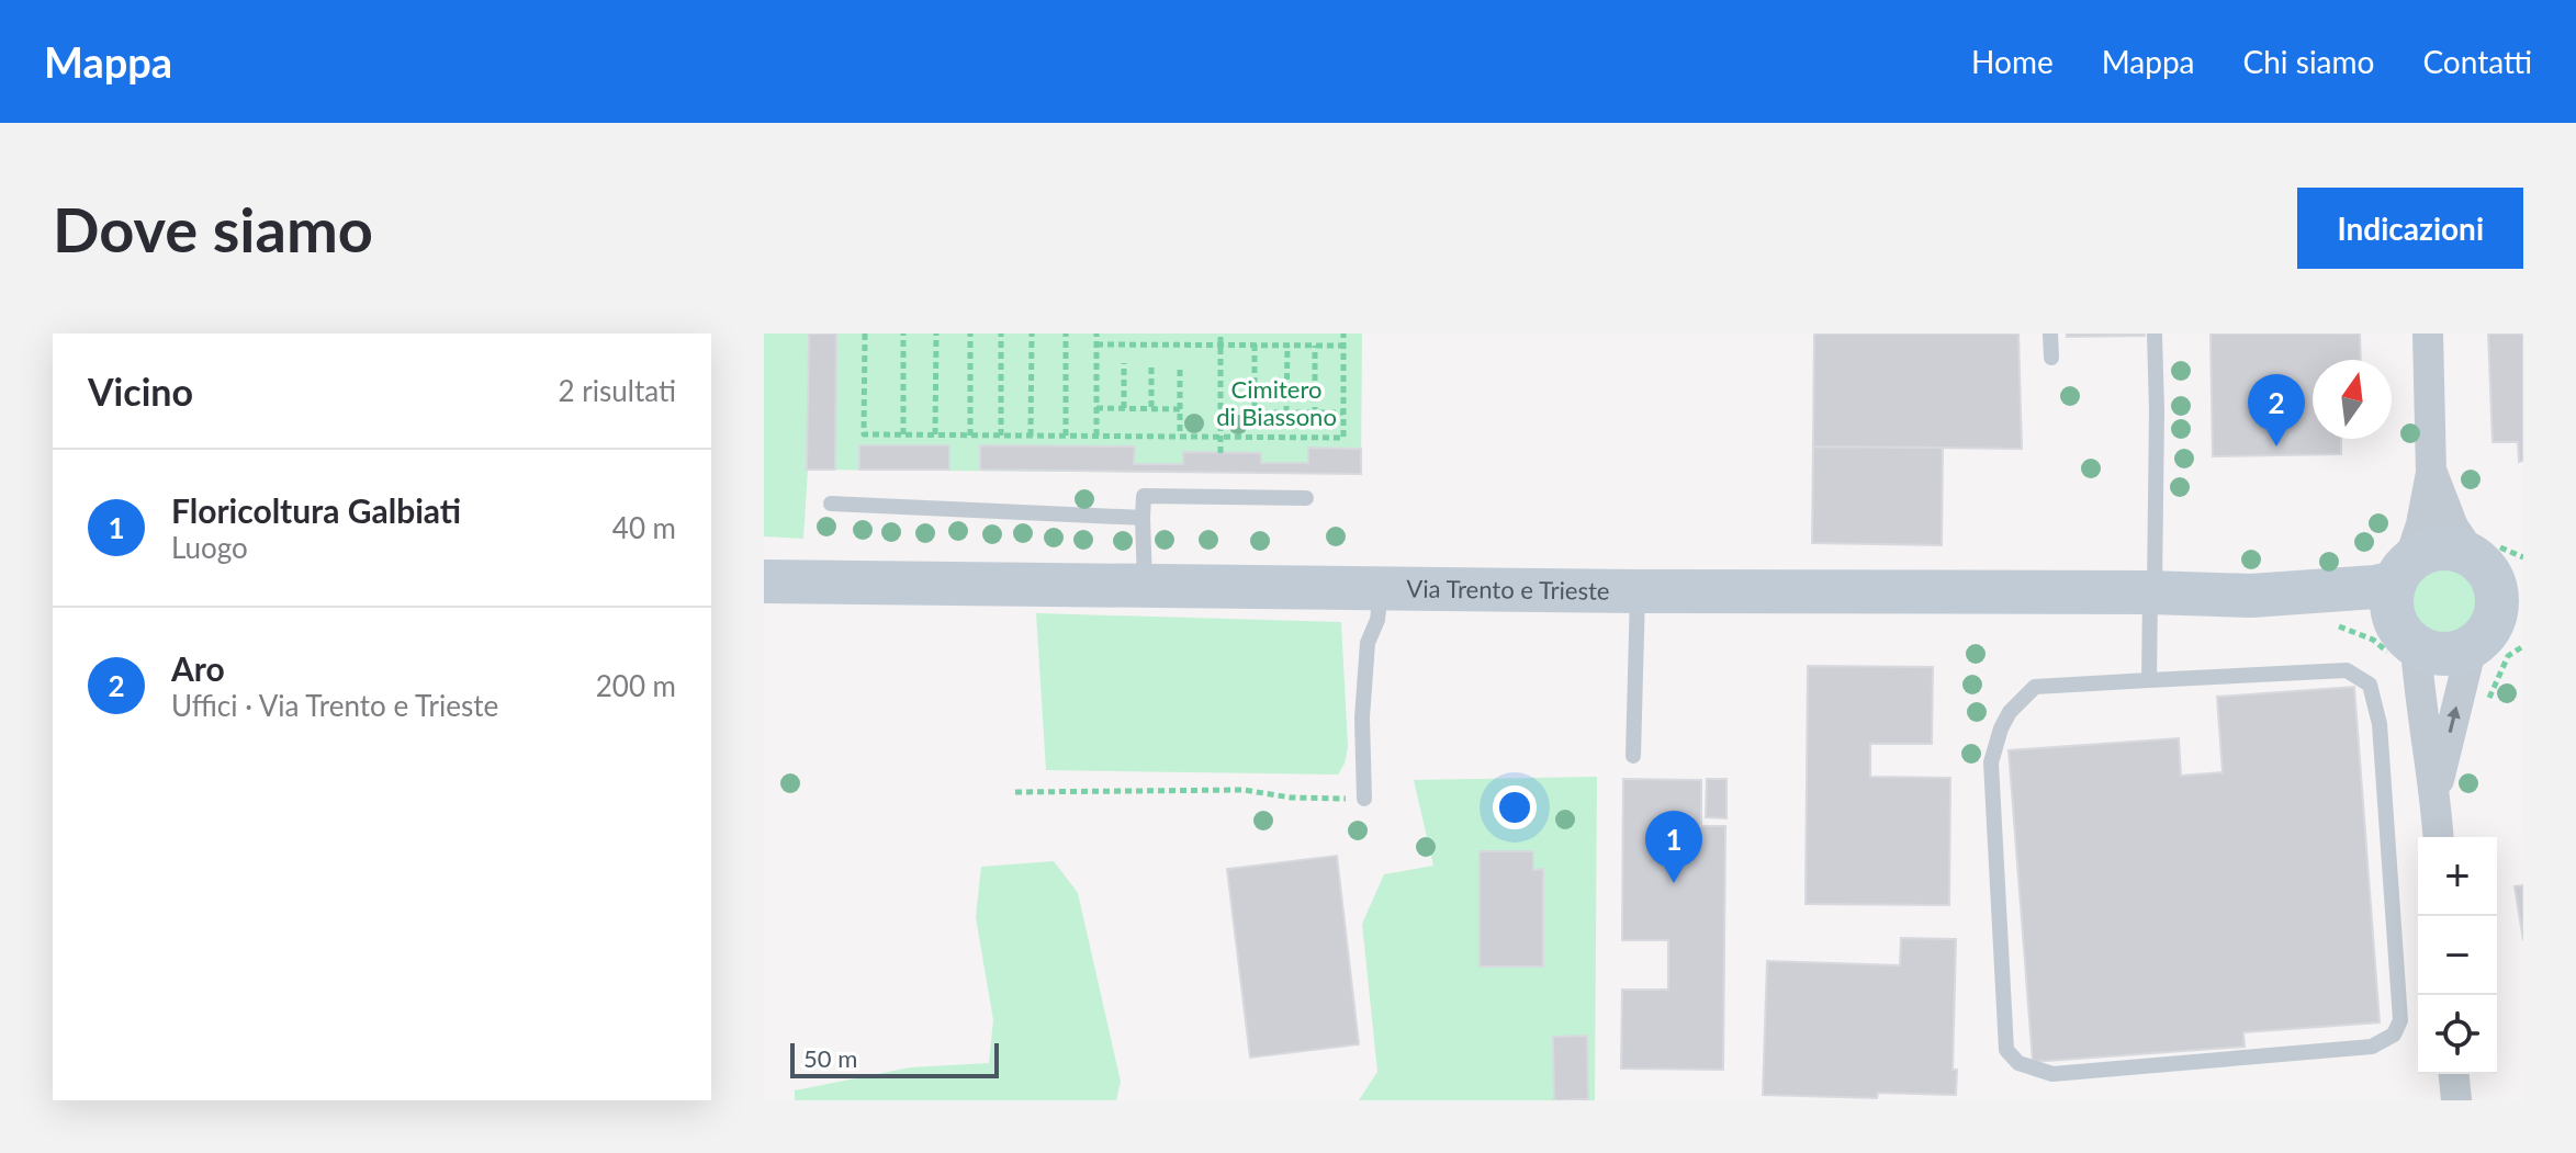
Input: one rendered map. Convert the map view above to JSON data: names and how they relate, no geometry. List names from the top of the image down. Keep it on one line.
{"streets":{"street":["Via Trento e Trieste"]},"parks":["Cimitero di Biassono"],"scale_bar":"50 m","north":"top","page":{"header":"Mappa","nav":["Home","Mappa","Chi siamo","Contatti"],"buttons":"Indicazioni","title":"Dove siamo","heading":["Vicino","2 risultati"],"pins":["2","1"],"list":[{"mark":"1","name":"Floricoltura Galbiati","note":"Luogo","value":"40 m"},{"mark":"2","name":"Aro","note":"Uffici · Via Trento e Trieste","value":"200 m"}],"map_buttons":["+","−"],"scale":"50 m"}}
